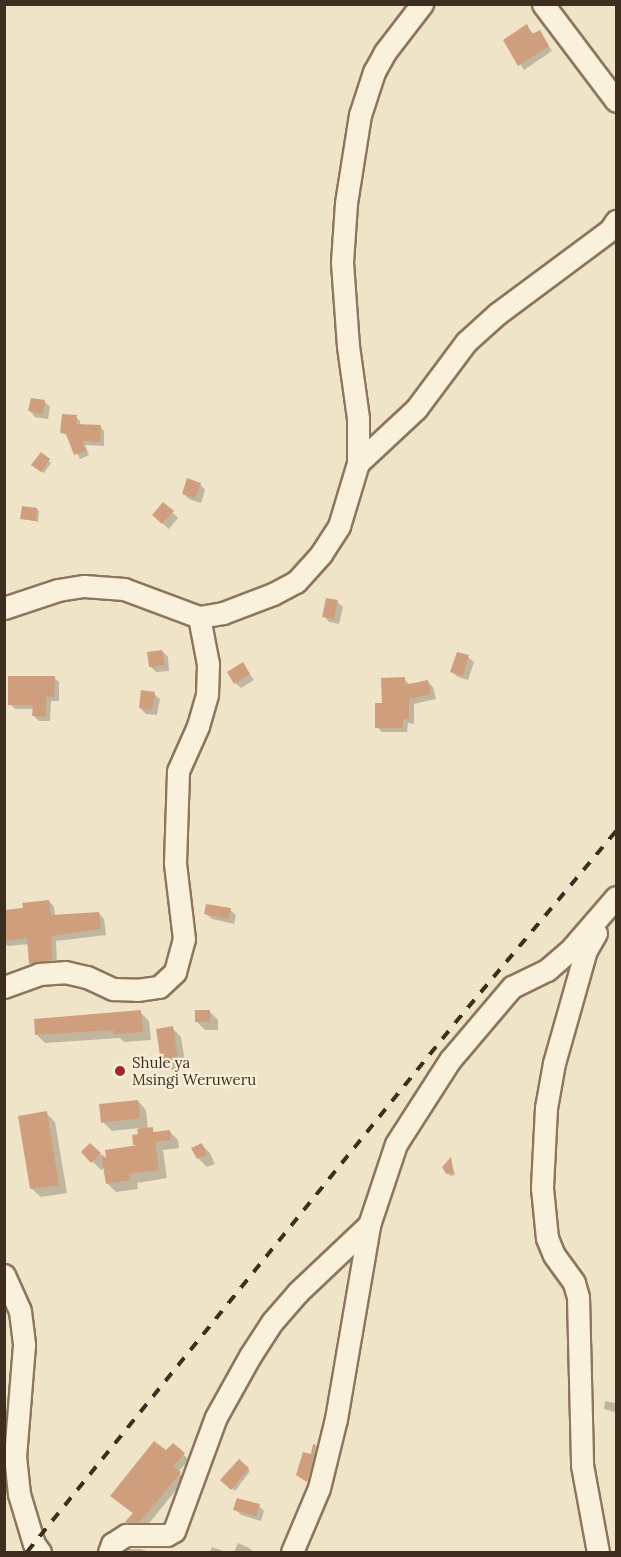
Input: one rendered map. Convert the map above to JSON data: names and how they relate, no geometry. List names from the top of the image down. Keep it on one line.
{"places":["Shule ya Msingi Weruweru"]}
